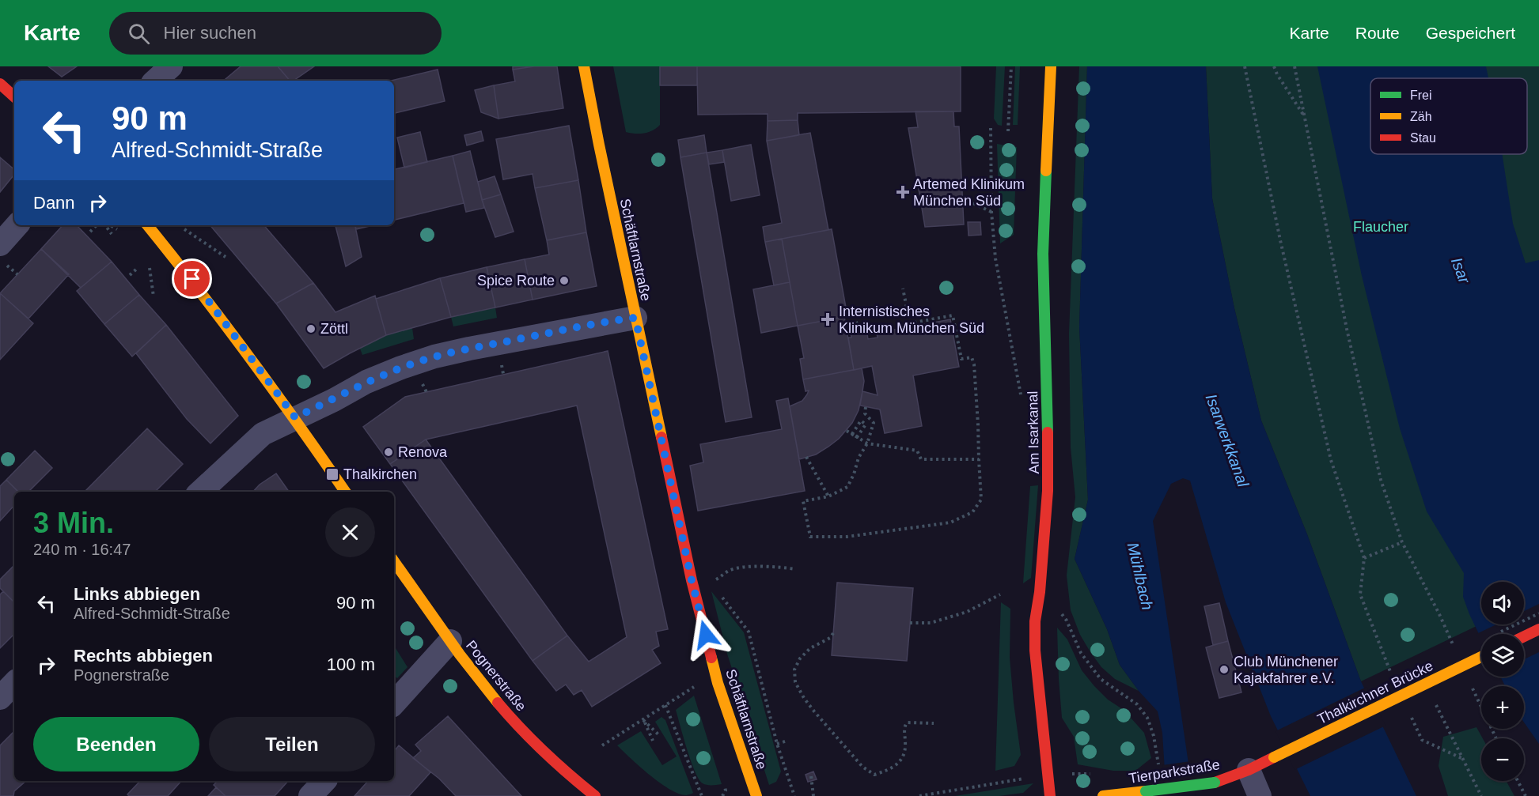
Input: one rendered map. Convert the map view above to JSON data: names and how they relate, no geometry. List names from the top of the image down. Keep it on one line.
{"streets":{"street":["Schäftlarnstraße","Am Isarkanal","Pognerstraße","Thalkirchner Brücke","Tierparkstraße"]},"crossings":[["Thalkirchner Brücke","Tierparkstraße"]],"water":["Isar","Isarwerkkanal","Mühlbach"],"parks":["Flaucher"],"places":{"health":["Artemed Klinikum München Süd","Internistisches Klinikum München Süd"],"other":["Spice Route","Zöttl","Renova","Club Münchener Kajakfahrer e.V."],"transit":["Thalkirchen"]},"legend":["Frei","Zäh","Stau"],"page":{"header":"Karte","search":"Hier suchen","nav":["Karte","Route","Gespeichert"],"turn":["90 m","Alfred-Schmidt-Straße"],"then":"Dann","heading":["3 Min.","240 m · 16:47"],"list":[{"name":"Links abbiegen","note":"Alfred-Schmidt-Straße","value":"90 m"},{"name":"Rechts abbiegen","note":"Pognerstraße","value":"100 m"}],"map_buttons":["+","−"],"buttons":["Beenden","Teilen"]}}
